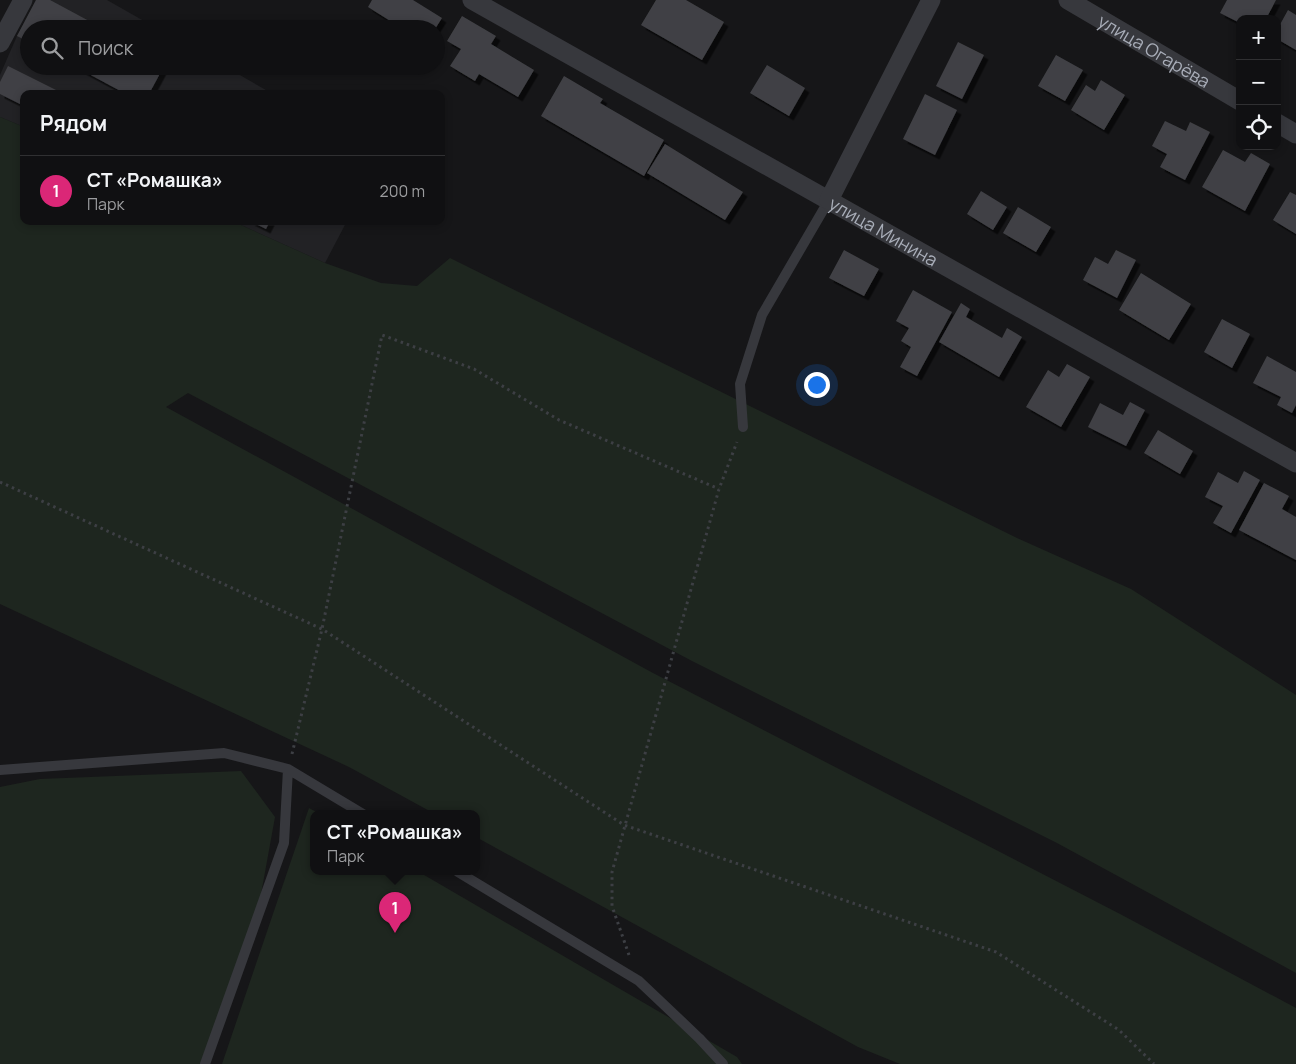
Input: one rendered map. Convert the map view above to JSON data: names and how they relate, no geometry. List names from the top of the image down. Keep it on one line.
{"streets":{"street":["улица Огарёва","улица Минина"]},"page":{"map_buttons":["+","−"],"search":"Поиск","heading":"Рядом","list":[{"mark":"1","name":"СТ «Ромашка»","note":"Парк","value":"200 m"}],"popup":["СТ «Ромашка»","Парк"],"pins":"1"}}
